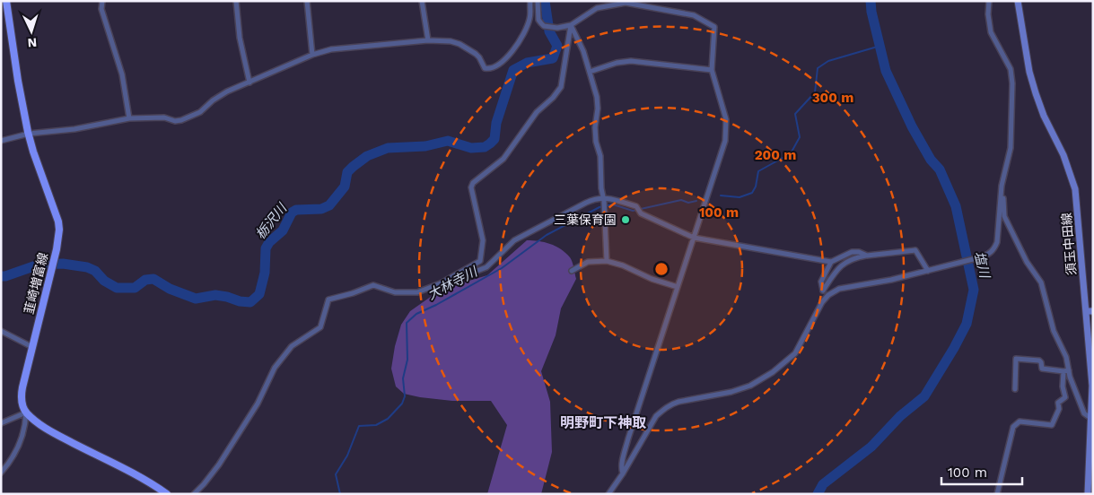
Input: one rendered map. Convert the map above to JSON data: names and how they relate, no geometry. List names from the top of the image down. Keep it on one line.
{"streets":{"main road":["須玉中田線","韮崎増富線"]},"districts":["明野町下神取"],"water":["栃沢川","塩川","大林寺川"],"places":["三葉保育園"],"scale_bar":"100 m","north":"bottom","rings":["300 m","200 m","100 m"]}
